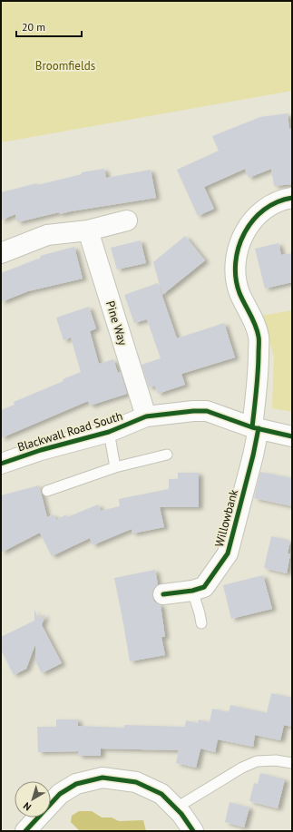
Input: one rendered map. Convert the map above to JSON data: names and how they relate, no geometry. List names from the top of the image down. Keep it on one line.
{"streets":{"street":["Pine Way","Blackwall Road South","Willowbank"]},"crossings":[["Pine Way","Blackwall Road South"],["Blackwall Road South","Willowbank"]],"parks":["Broomfields"],"scale_bar":"20 m","north":"bottom left"}
